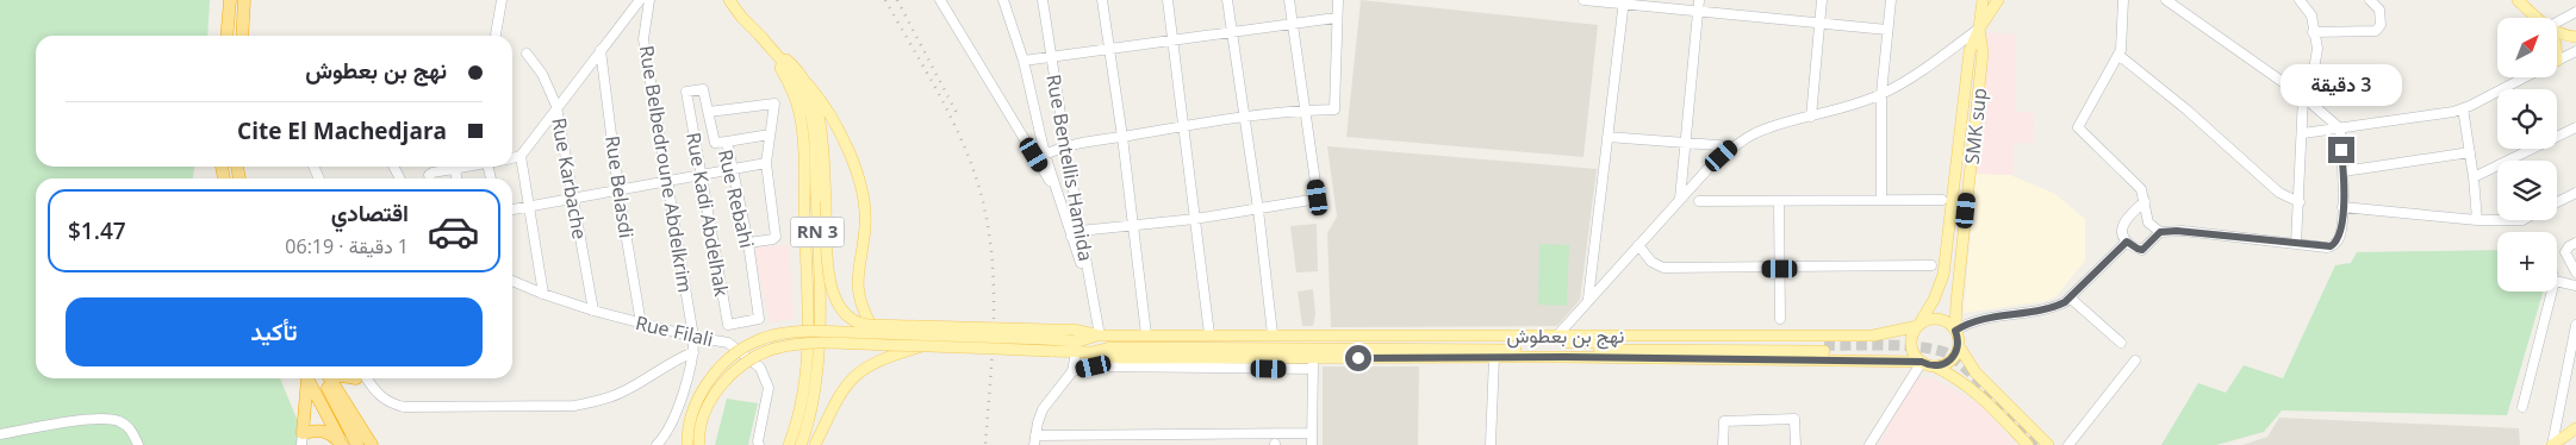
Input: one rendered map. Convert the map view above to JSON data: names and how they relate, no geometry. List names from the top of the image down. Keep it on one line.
{"streets":{"main road":["SMK sup","RN 3","نهج بن بعطوش"],"street":["Rue Bentellis Hamida","Rue Belbedroune Abdelkrim","Rue Karbache","Rue Belasdi","Rue Rebahi","Rue Kadi Abdelhak","Rue Filali"]},"crossings":[["SMK sup","نهج بن بعطوش"],["Rue Belbedroune Abdelkrim","Rue Filali"],["Rue Karbache","Rue Filali"],["Rue Belasdi","Rue Filali"],["Rue Rebahi","Rue Kadi Abdelhak"]],"north":"top right","page":{"map_buttons":"+","banner":["نهج بن بعطوش","Cite El Machedjara"],"bubble":"3 دقيقة","list":[{"name":"اقتصادي","note":"1 دقيقة · 06:19","value":"$1.47"}],"buttons":"تأكيد"}}
